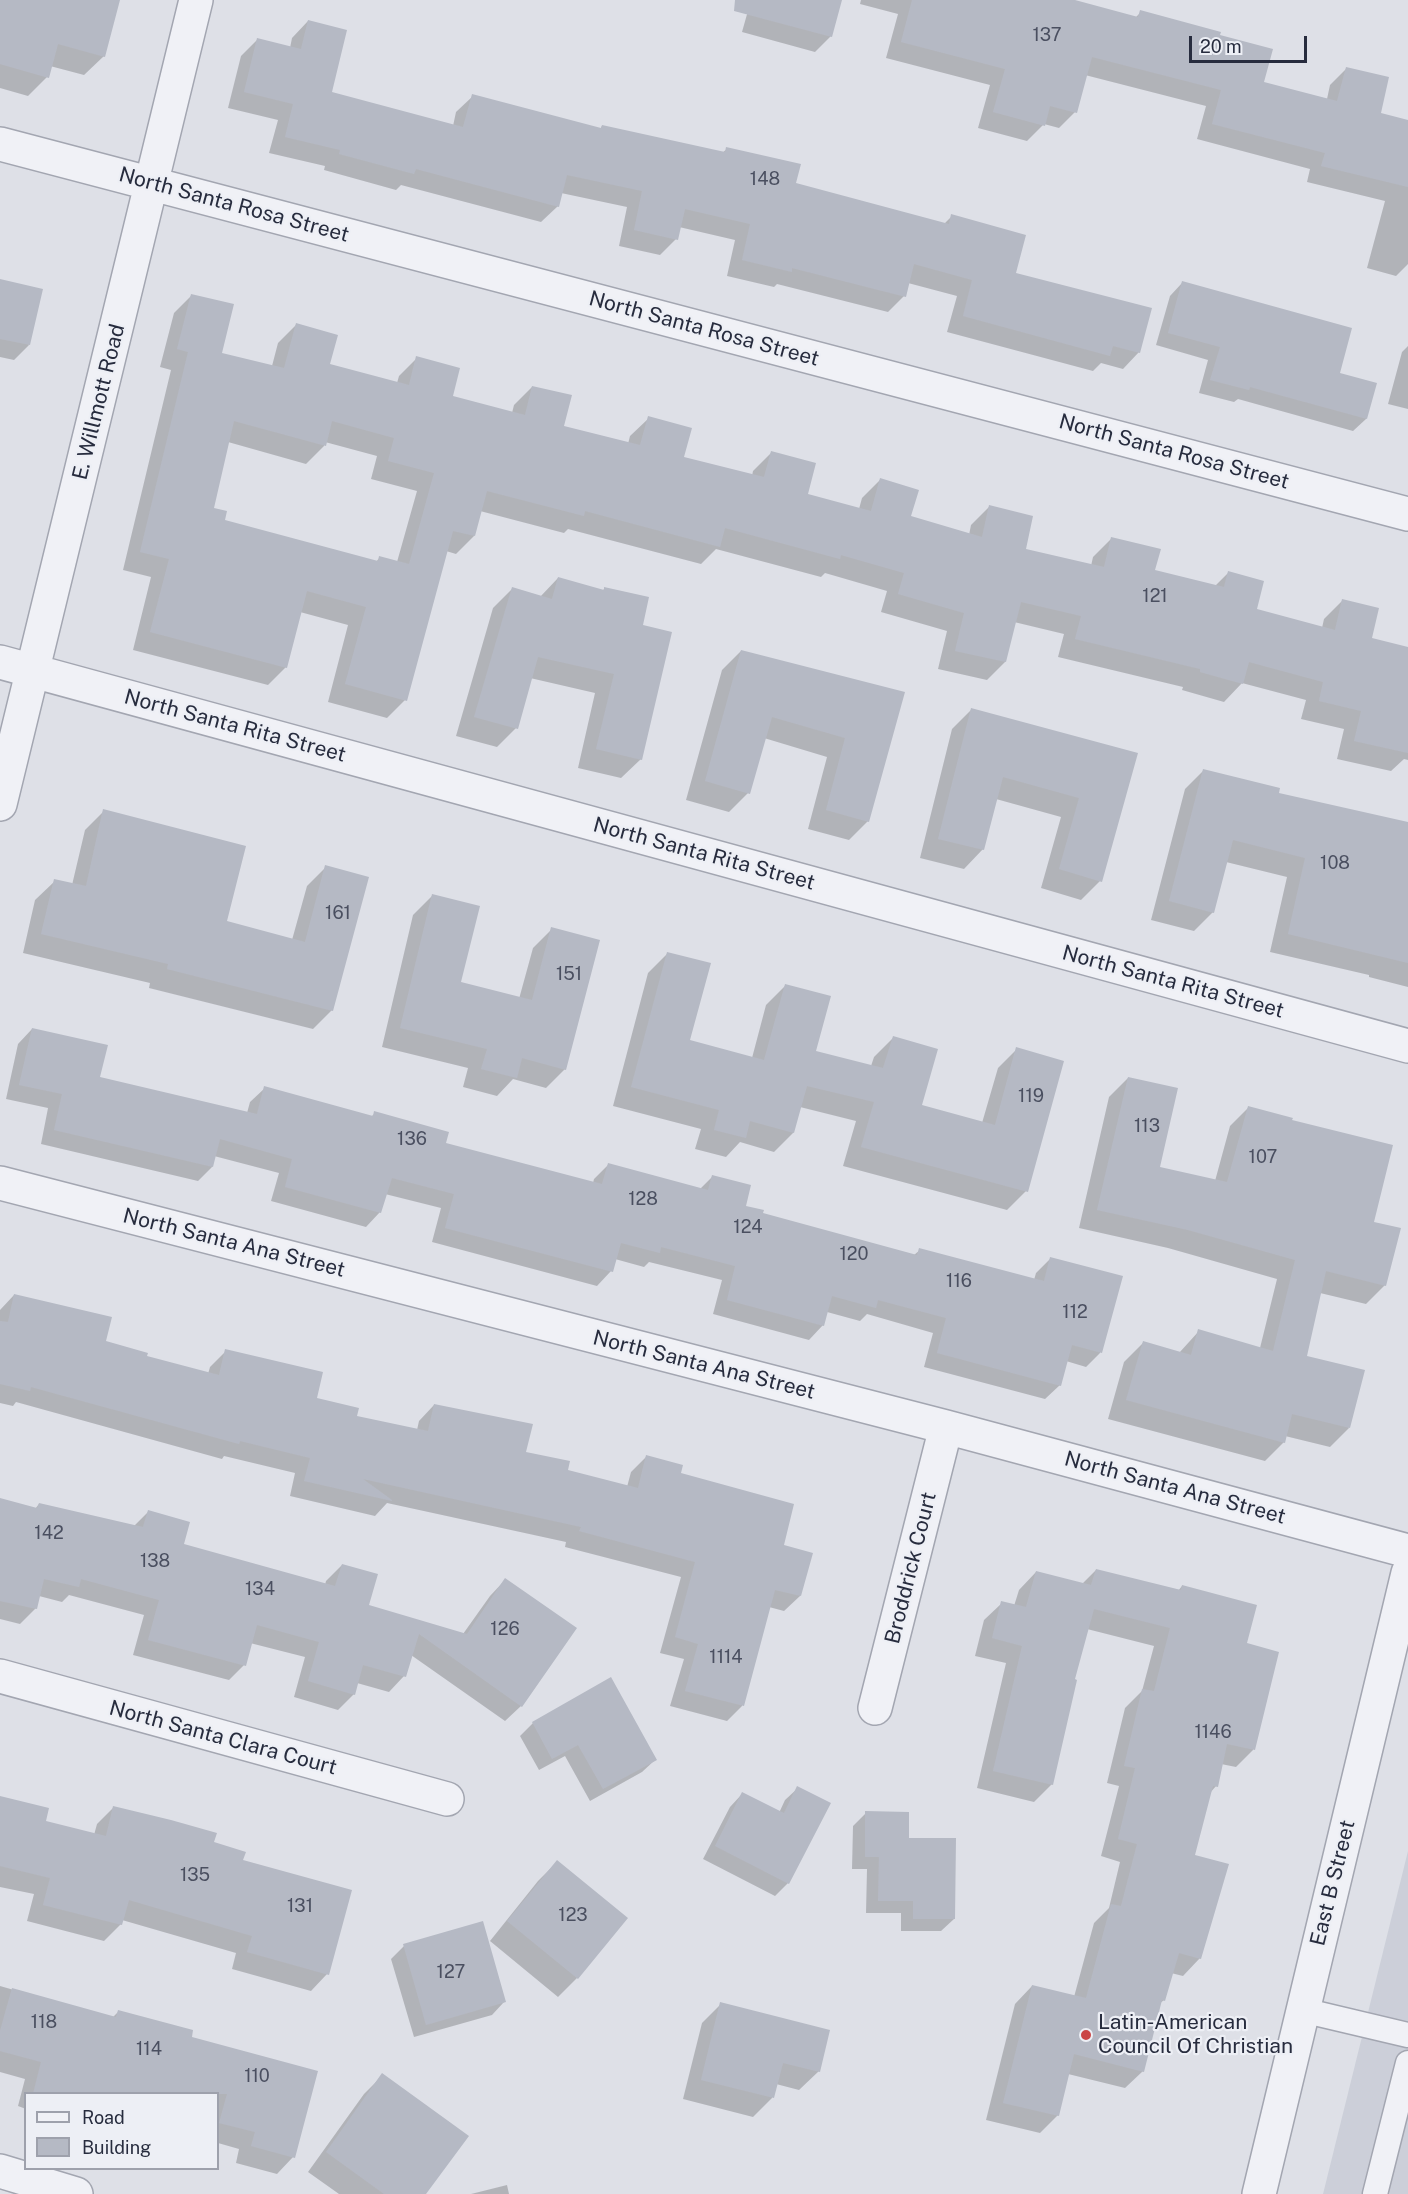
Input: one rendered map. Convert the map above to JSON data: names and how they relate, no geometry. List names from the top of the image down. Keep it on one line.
{"streets":{"street":["North Santa Rosa Street","E. Willmott Road","North Santa Rita Street","North Santa Ana Street","Broddrick Court","North Santa Clara Court","East B Street"]},"crossings":[["North Santa Rosa Street","E. Willmott Road"],["E. Willmott Road","North Santa Rita Street"],["North Santa Ana Street","Broddrick Court"]],"places":["Latin-American Council Of Christian"],"house_numbers":["137","148","121","108","161","151","119","113","136","107","128","124","120","116","112","142","138","134","126","1114","1146","135","131","123","127","118","114","110"],"legend":["Road","Building"],"scale_bar":"20 m"}
